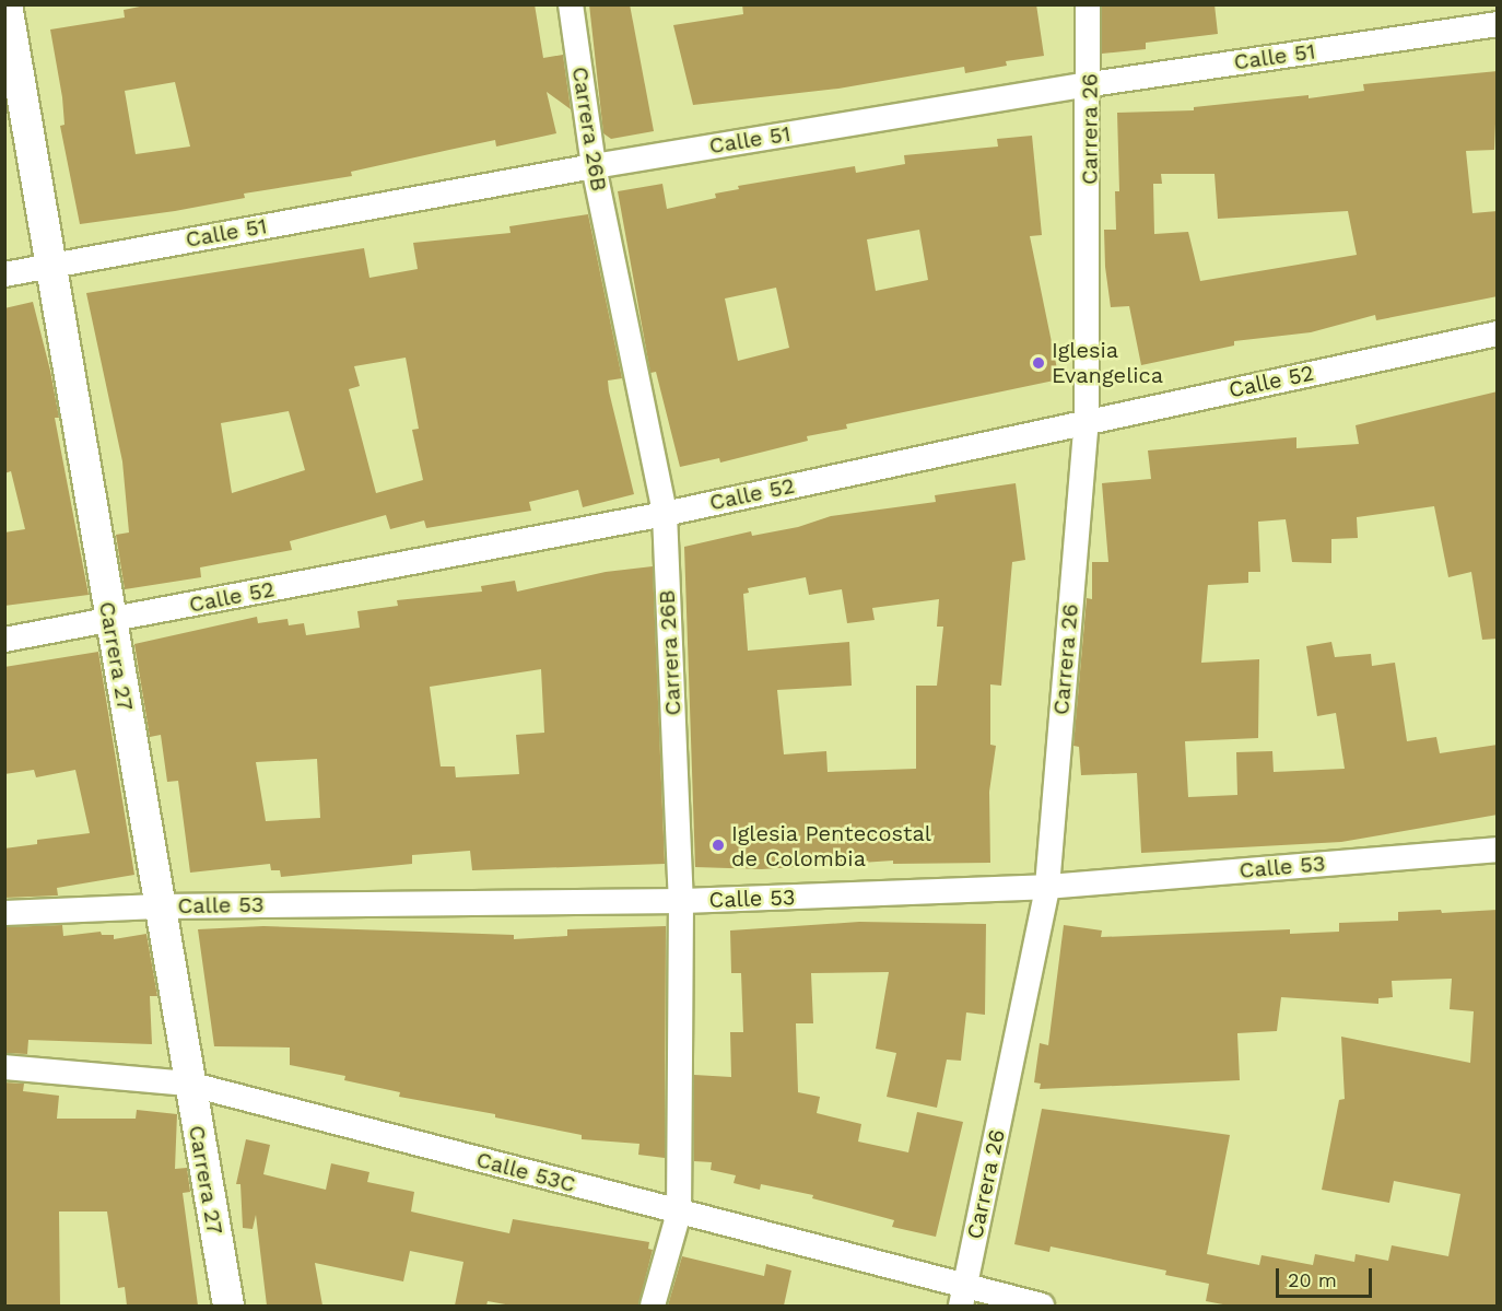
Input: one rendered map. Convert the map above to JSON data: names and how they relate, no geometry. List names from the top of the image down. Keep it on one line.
{"streets":{"street":["Calle 51","Carrera 26B","Carrera 26","Calle 52","Carrera 27","Calle 53","Calle 53C"]},"crossings":[["Calle 51","Carrera 26B"],["Calle 51","Carrera 26"],["Calle 51","Carrera 27"],["Carrera 26B","Calle 52"],["Carrera 26B","Calle 53"],["Carrera 26B","Calle 53C"],["Carrera 26","Calle 52"],["Carrera 26","Calle 53"],["Carrera 26","Calle 53C"],["Calle 52","Carrera 27"],["Carrera 27","Calle 53"],["Carrera 27","Calle 53C"]],"places":["Iglesia Evangelica","Iglesia Pentecostal de Colombia"],"scale_bar":"20 m"}
